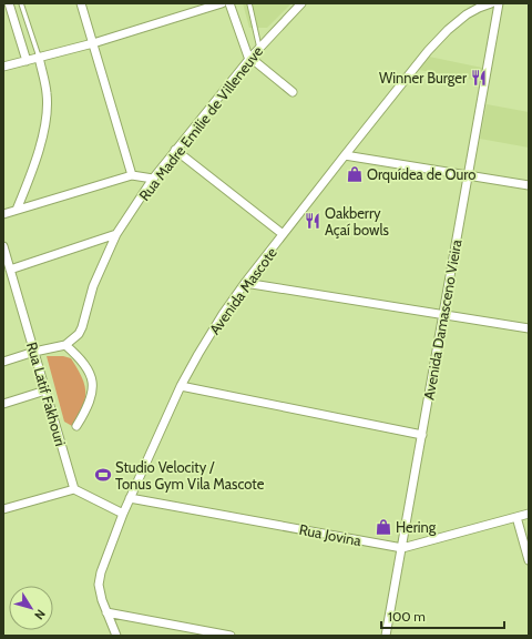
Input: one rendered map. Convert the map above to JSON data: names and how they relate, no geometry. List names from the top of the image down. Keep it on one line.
{"streets":{"street":["Rua Madre Emilie de Villeneuve","Avenida Mascote","Avenida Damasceno Vieira","Rua Latif Fakhouri","Rua Jovina"]},"crossings":[["Avenida Mascote","Rua Jovina"],["Avenida Damasceno Vieira","Rua Jovina"]],"places":{"restaurant":["Winner Burger","Oakberry Açaí bowls"],"shop":["Orquídea de Ouro","Hering"],"sports":["Studio Velocity / Tonus Gym Vila Mascote"]},"scale_bar":"100 m","north":"bottom right"}
